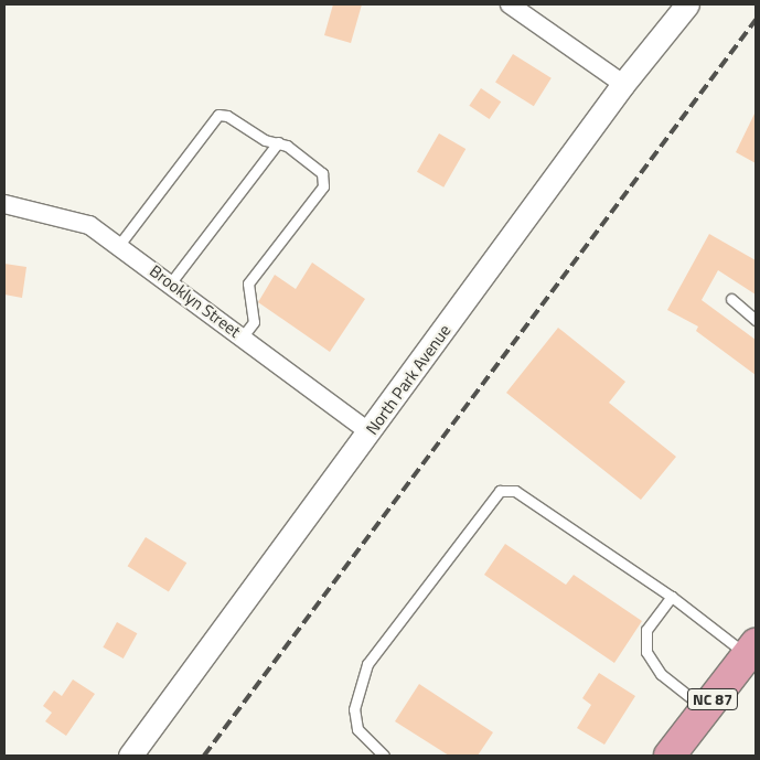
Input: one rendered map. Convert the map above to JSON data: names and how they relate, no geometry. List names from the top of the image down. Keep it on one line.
{"streets":{"highway":["NC 87"],"street":["Brooklyn Street","North Park Avenue"]},"crossings":[["Brooklyn Street","North Park Avenue"]]}
